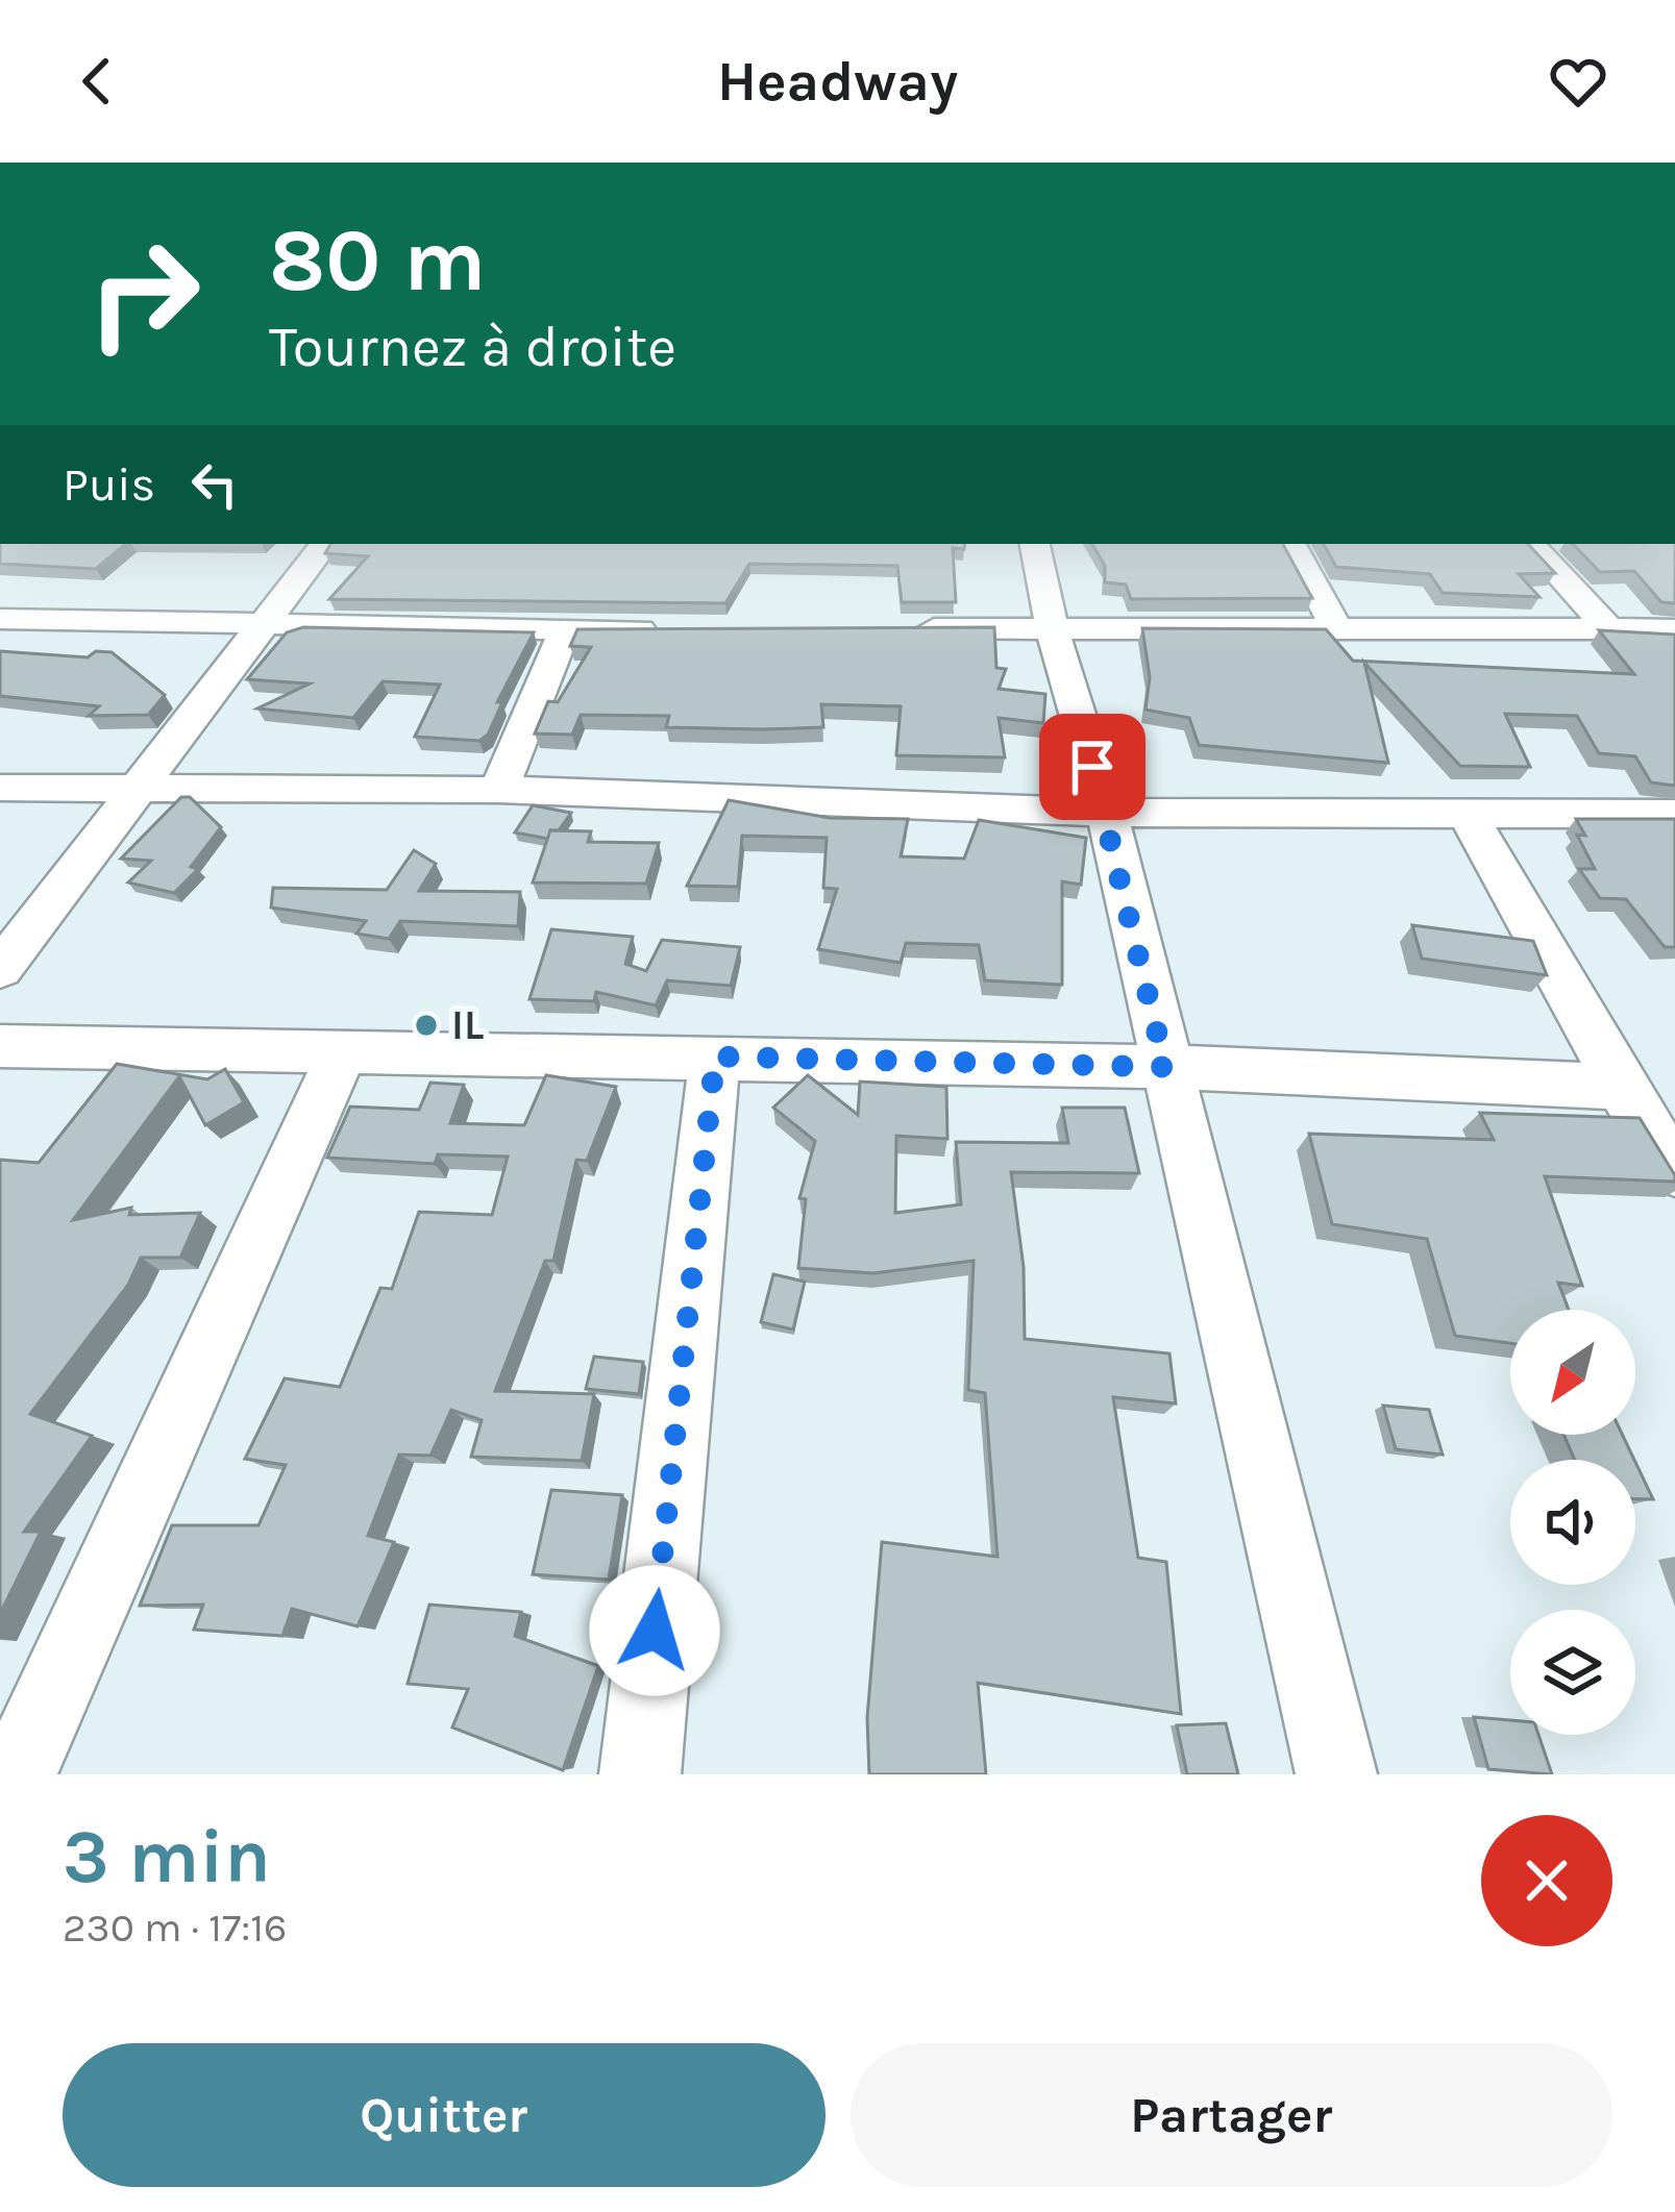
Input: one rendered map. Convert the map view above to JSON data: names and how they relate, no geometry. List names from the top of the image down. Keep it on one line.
{"places":["IL"],"north":"bottom left","page":{"header":"Headway","turn":["80 m","Tournez à droite"],"then":"Puis","heading":["3 min","230 m · 17:16"],"buttons":["Quitter","Partager"]}}
